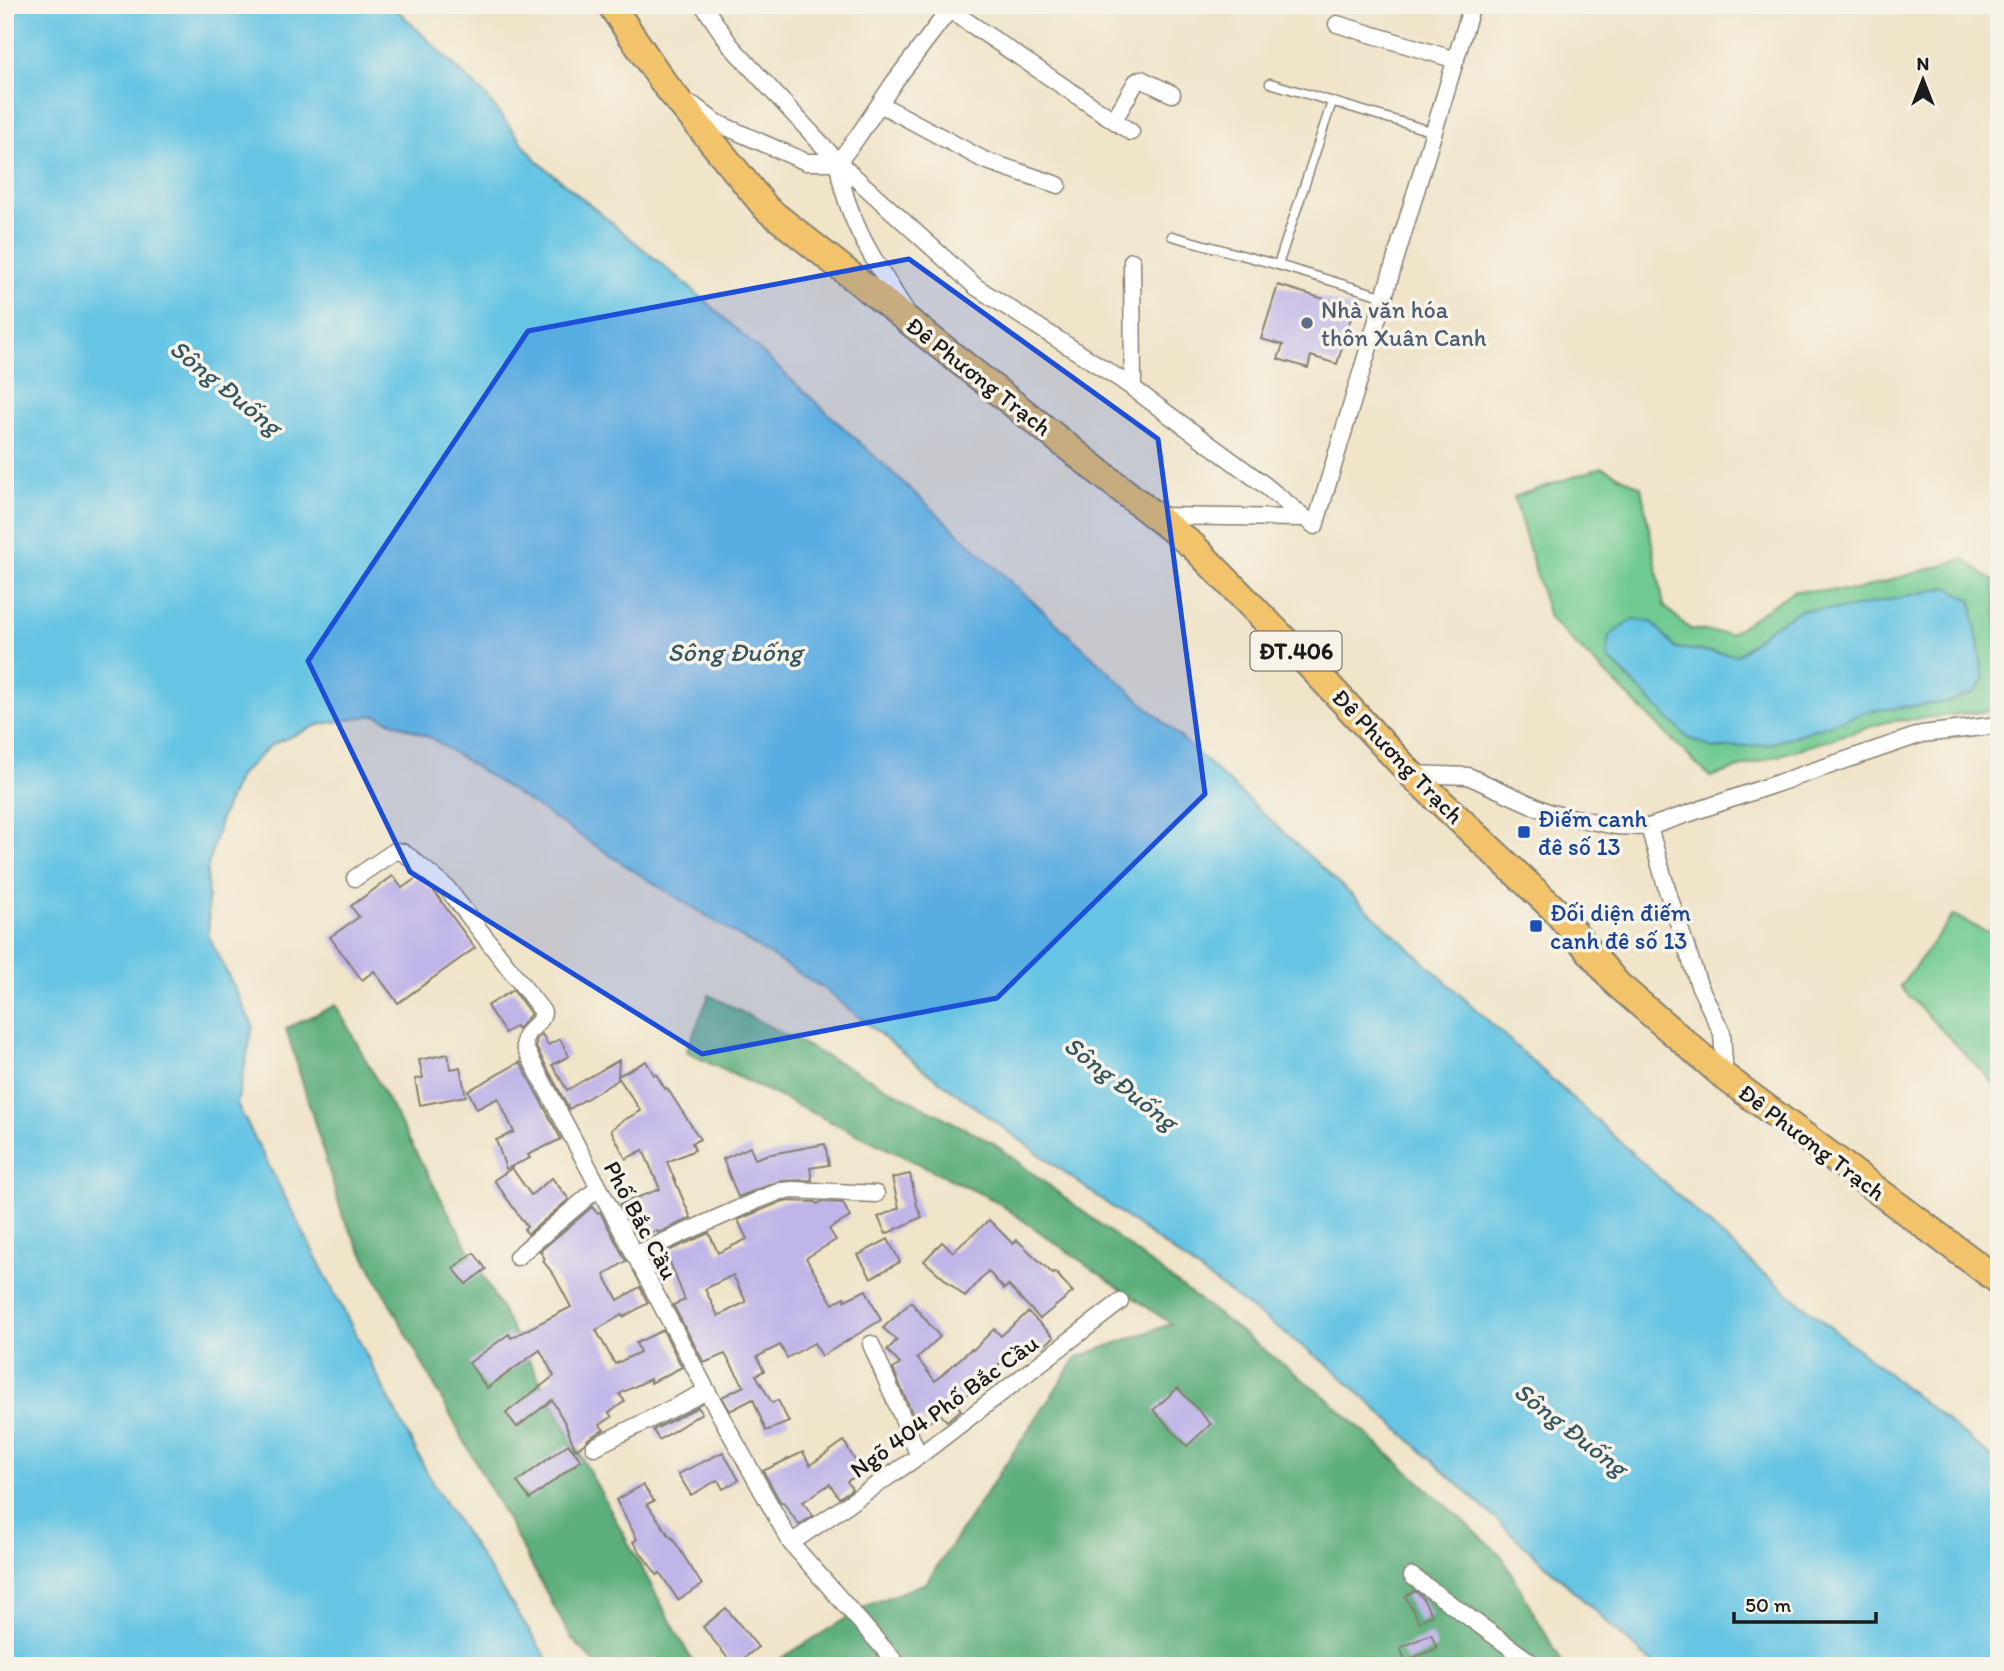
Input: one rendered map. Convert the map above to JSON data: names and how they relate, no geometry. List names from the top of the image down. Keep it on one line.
{"streets":{"main road":["Đê Phương Trạch","ĐT.406"],"street":["Phố Bắc Cầu","Ngõ 404 Phố Bắc Cầu"]},"crossings":[["Phố Bắc Cầu","Ngõ 404 Phố Bắc Cầu"]],"water":["Sông Đuống"],"places":{"other":["Nhà văn hóa thôn Xuân Canh"],"transit":["Điếm canh đê số 13","Đối diện điếm canh đê số 13"]},"scale_bar":"50 m","north":"top"}
